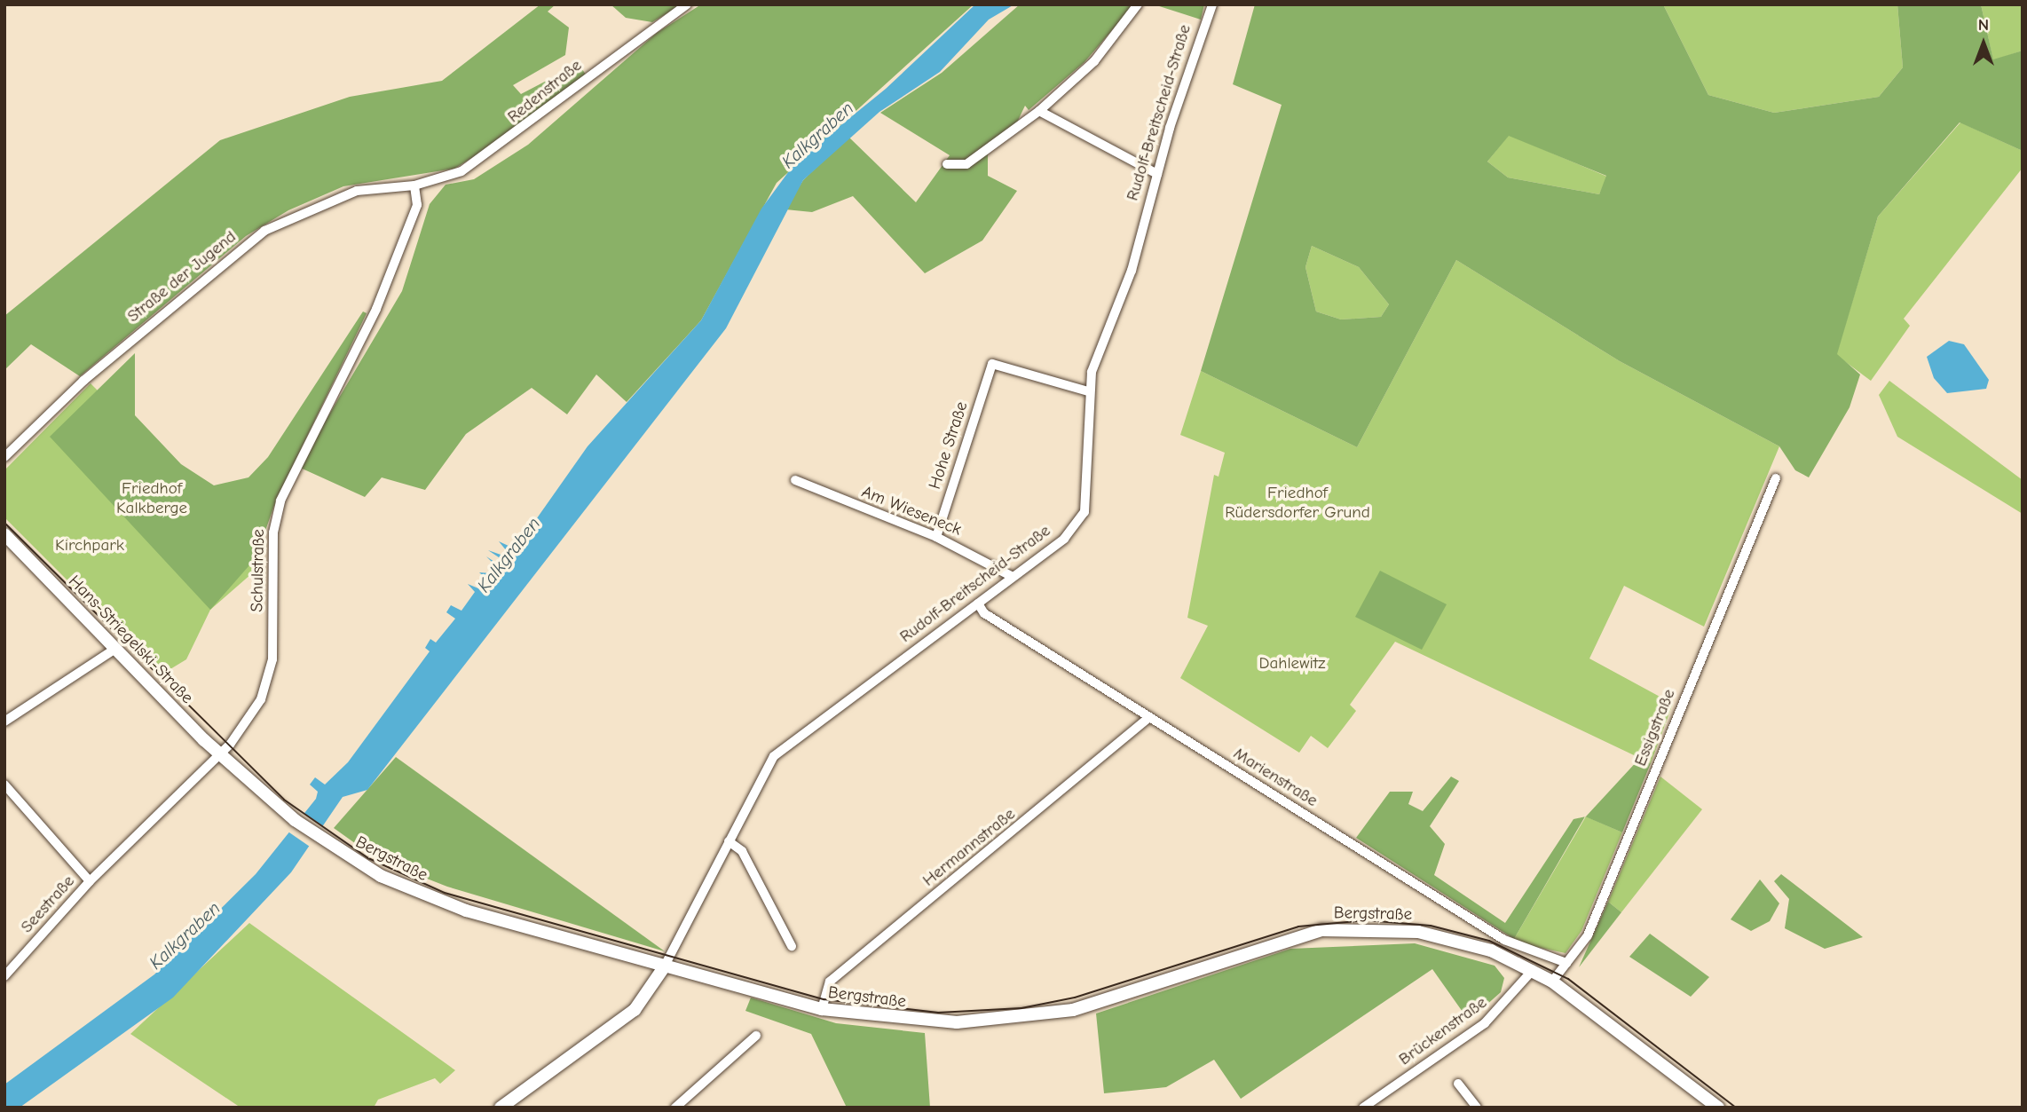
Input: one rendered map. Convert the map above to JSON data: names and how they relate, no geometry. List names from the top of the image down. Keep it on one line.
{"streets":{"street":["Redenstraße","Rudolf-Breitscheid-Straße","Straße der Jugend","Hohe Straße","Am Wieseneck","Schulstraße","Hans-Striegelski-Straße","Essigstraße","Marienstraße","Hermannstraße","Bergstraße","Seestraße","Brückenstraße"]},"crossings":[["Redenstraße","Straße der Jugend"],["Redenstraße","Schulstraße"],["Rudolf-Breitscheid-Straße","Hohe Straße"],["Rudolf-Breitscheid-Straße","Am Wieseneck"],["Rudolf-Breitscheid-Straße","Marienstraße"],["Rudolf-Breitscheid-Straße","Bergstraße"],["Straße der Jugend","Schulstraße"],["Hohe Straße","Am Wieseneck"],["Schulstraße","Hans-Striegelski-Straße"],["Schulstraße","Seestraße"],["Hans-Striegelski-Straße","Bergstraße"],["Essigstraße","Marienstraße"],["Marienstraße","Hermannstraße"],["Hermannstraße","Bergstraße"],["Bergstraße","Brückenstraße"]],"water":["Kalkgraben"],"parks":["Friedhof Kalkberge","Friedhof Rüdersdorfer Grund","Kirchpark","Dahlewitz"],"north":"top"}
